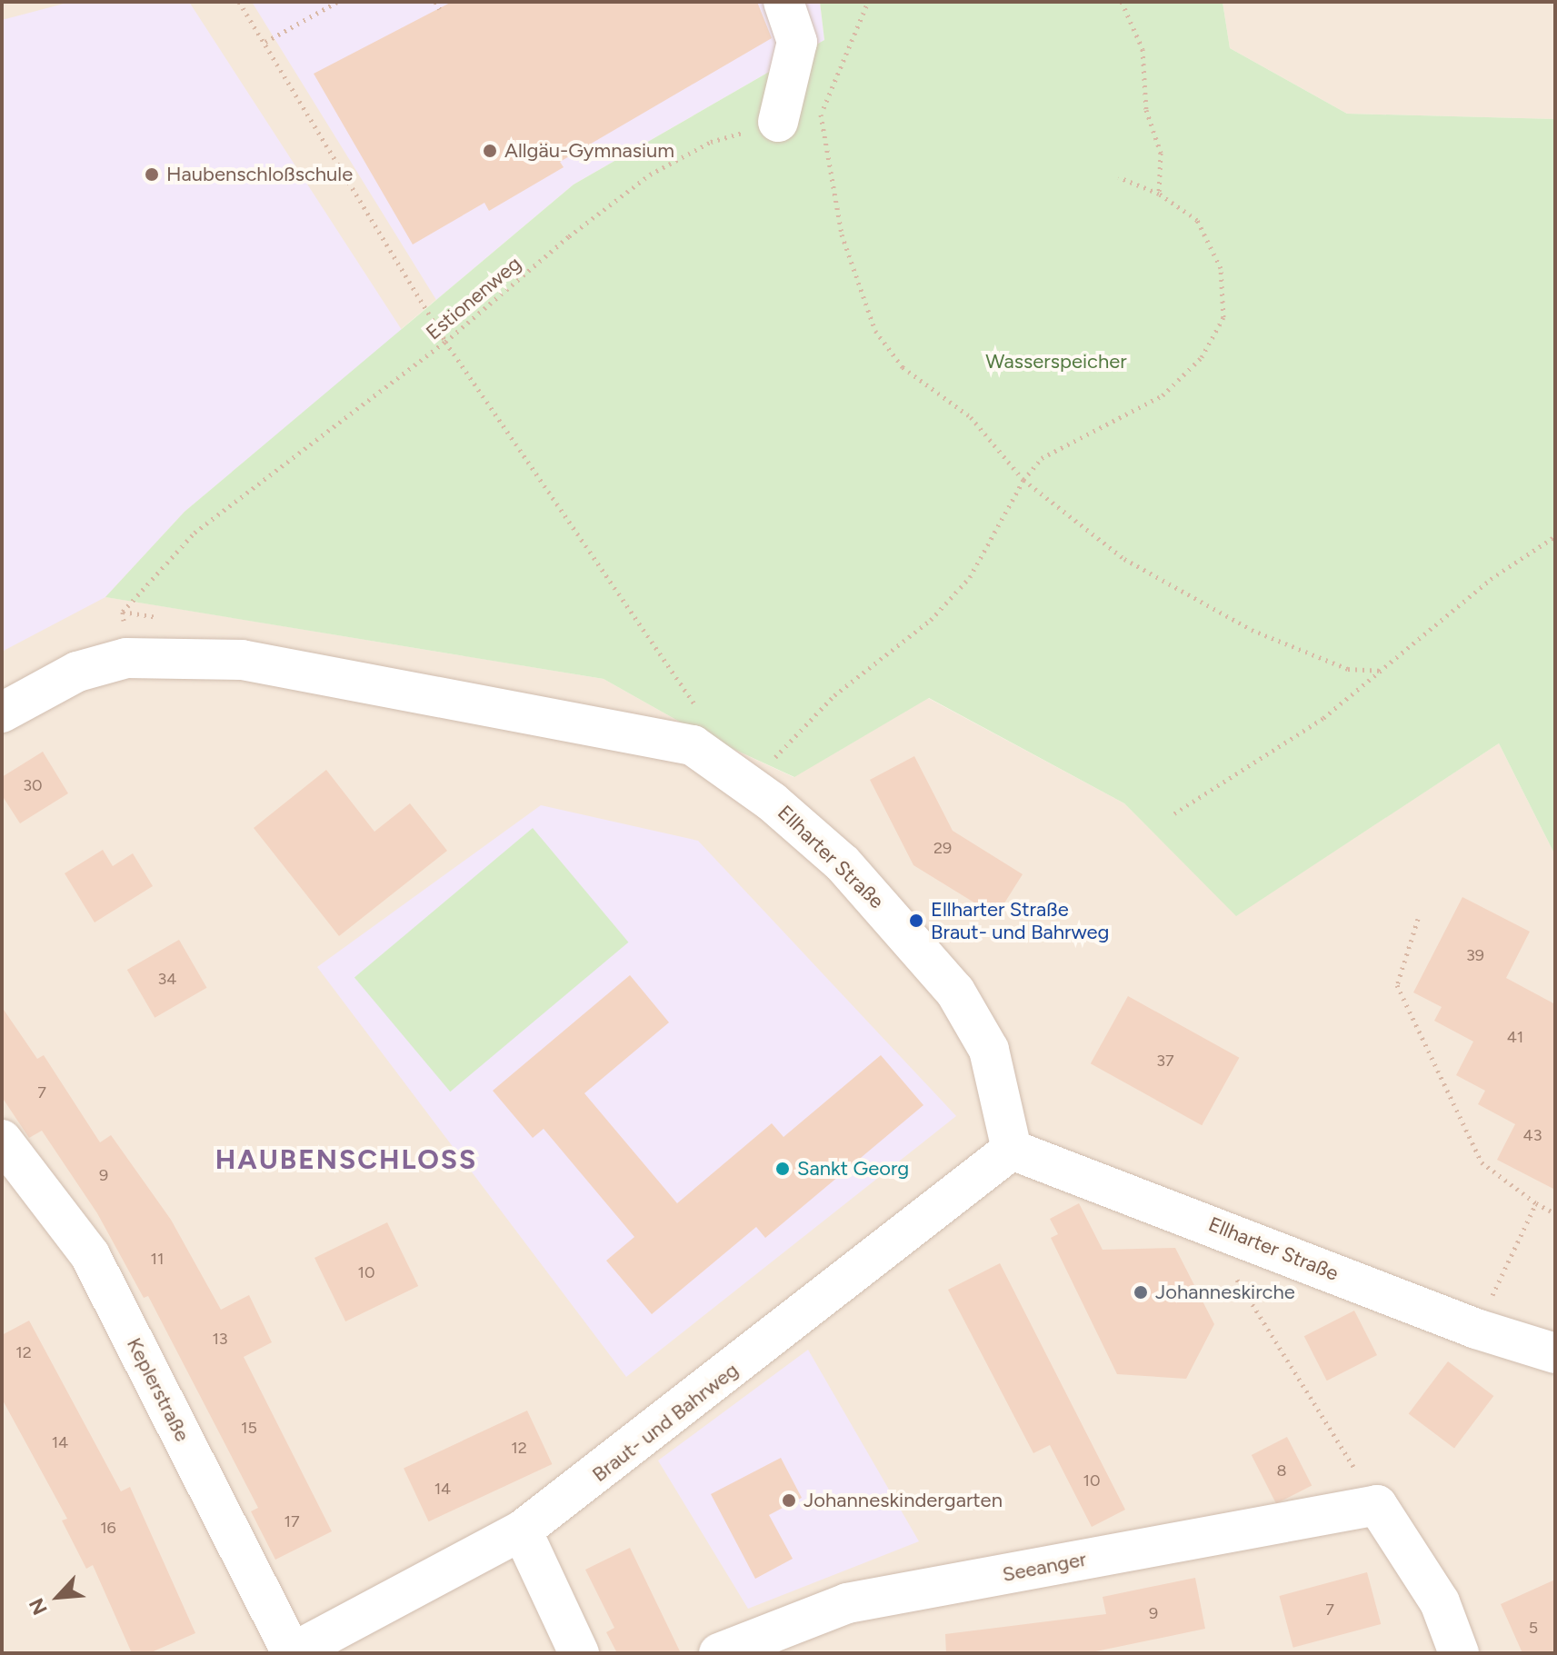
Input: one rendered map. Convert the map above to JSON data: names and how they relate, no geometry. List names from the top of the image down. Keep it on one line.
{"streets":{"street":["Ellharter Straße","Keplerstraße","Braut- und Bahrweg","Seeanger"],"path":["Estionenweg"]},"crossings":[["Estionenweg","Ellharter Straße"],["Ellharter Straße","Braut- und Bahrweg"],["Keplerstraße","Braut- und Bahrweg"]],"districts":["HAUBENSCHLOSS"],"parks":["Wasserspeicher"],"places":["Allgäu-Gymnasium","Haubenschloßschule","Ellharter Straße Braut- und Bahrweg","Sankt Georg","Johanneskirche","Johanneskindergarten"],"house_numbers":["30","29","39","34","41","37","7","43","9","11","10","13","12","15","14","12","8","10","14","17","16","7","9","5"],"north":"bottom left"}
